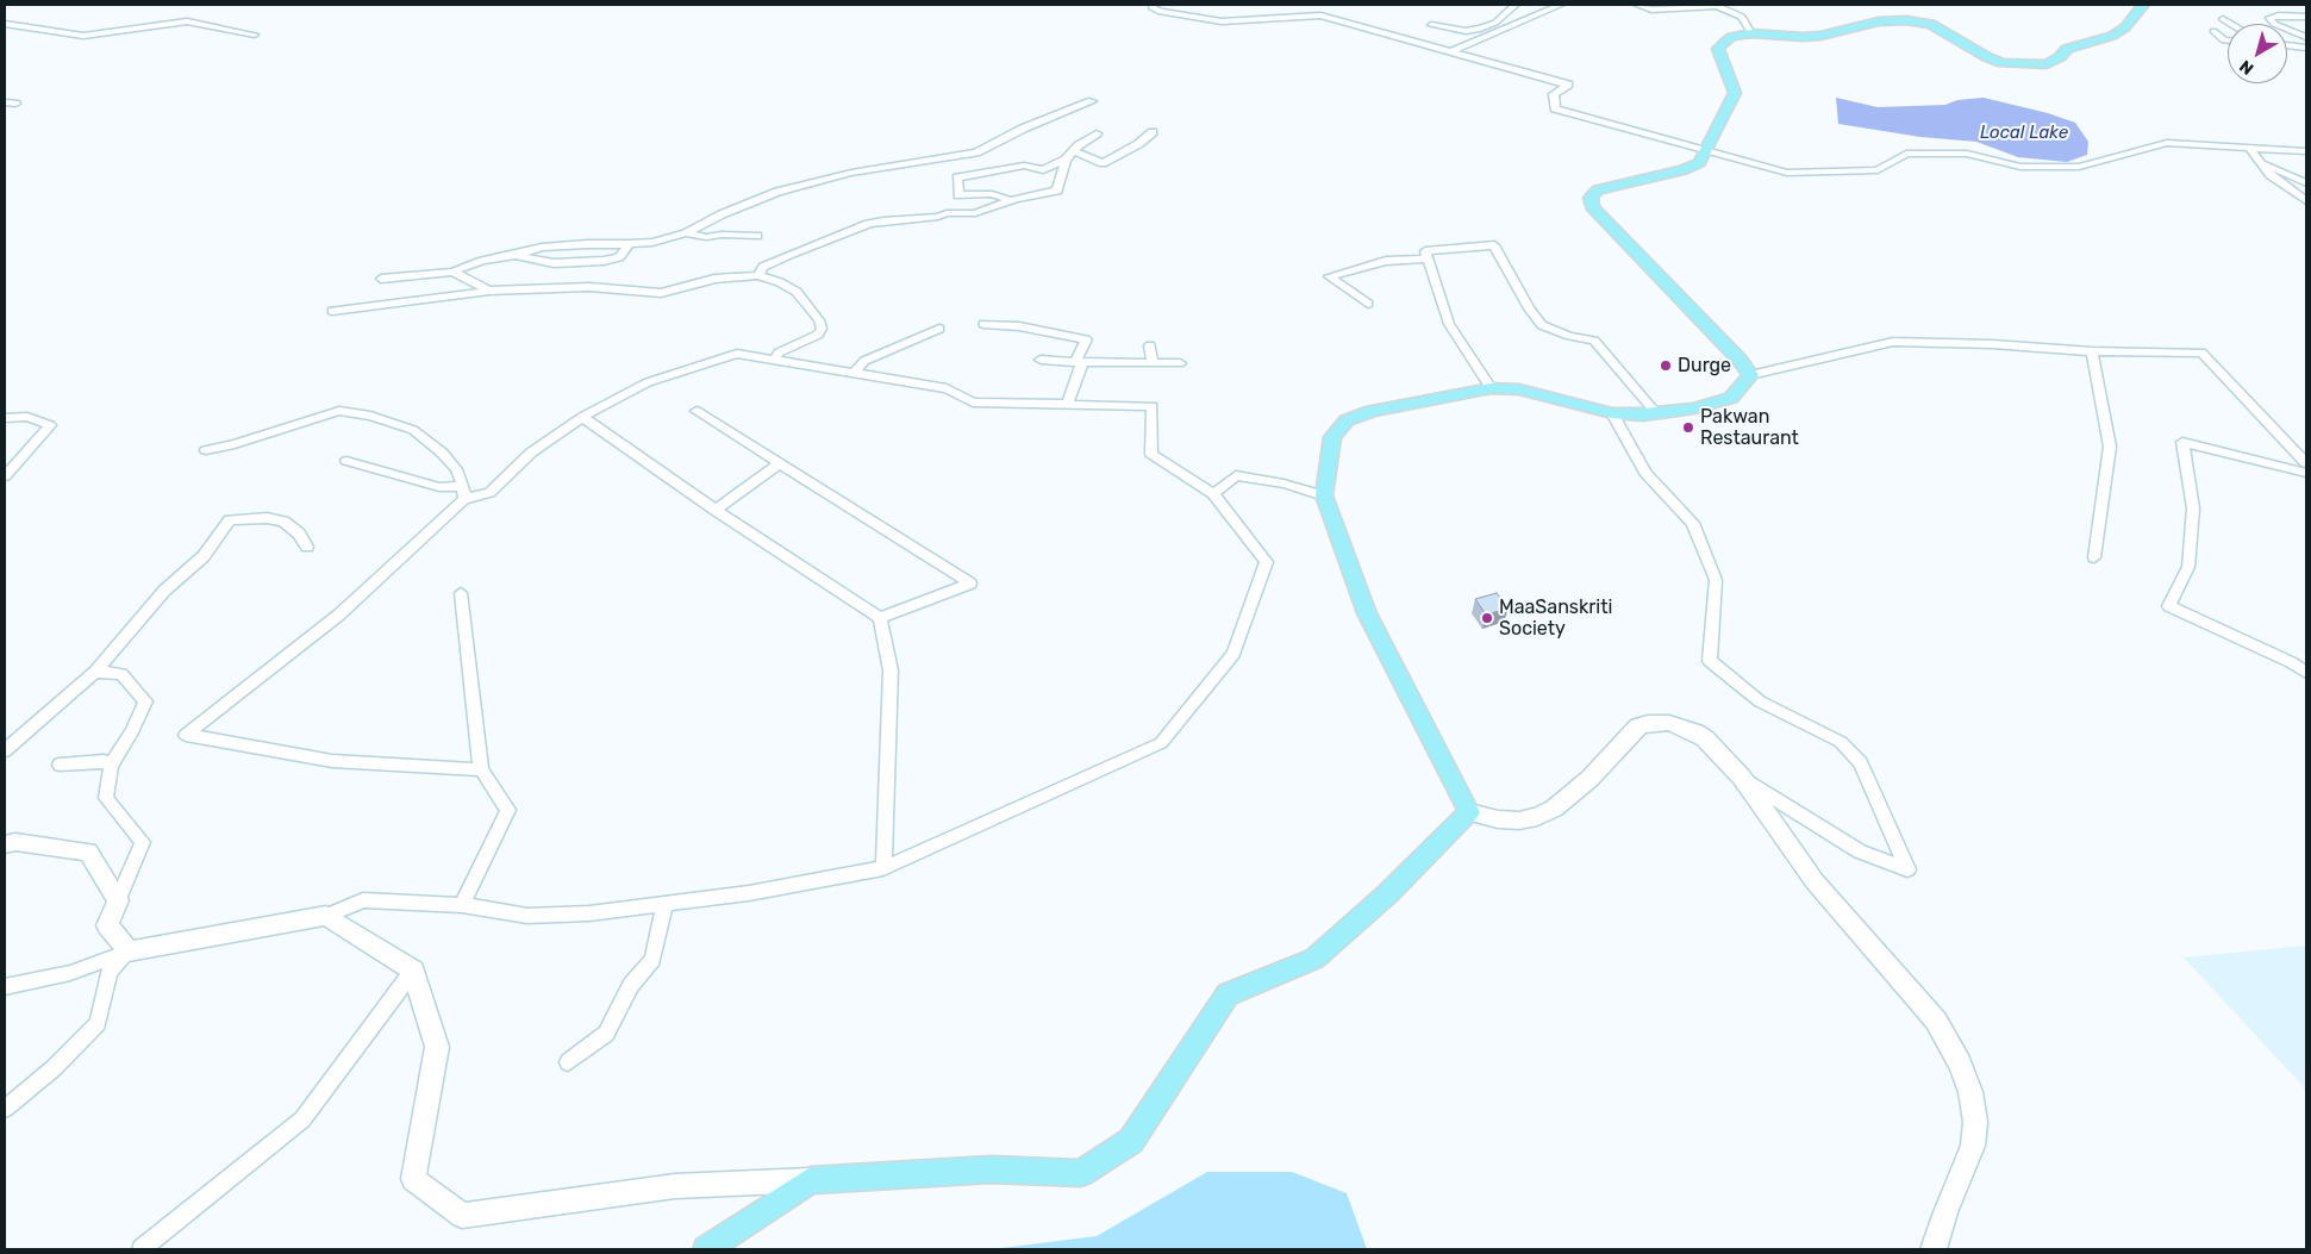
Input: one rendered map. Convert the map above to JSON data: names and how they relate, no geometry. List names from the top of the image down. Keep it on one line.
{"water":["Local Lake"],"places":["Durge","Pakwan Restaurant","MaaSanskriti Society"],"north":"bottom left"}
